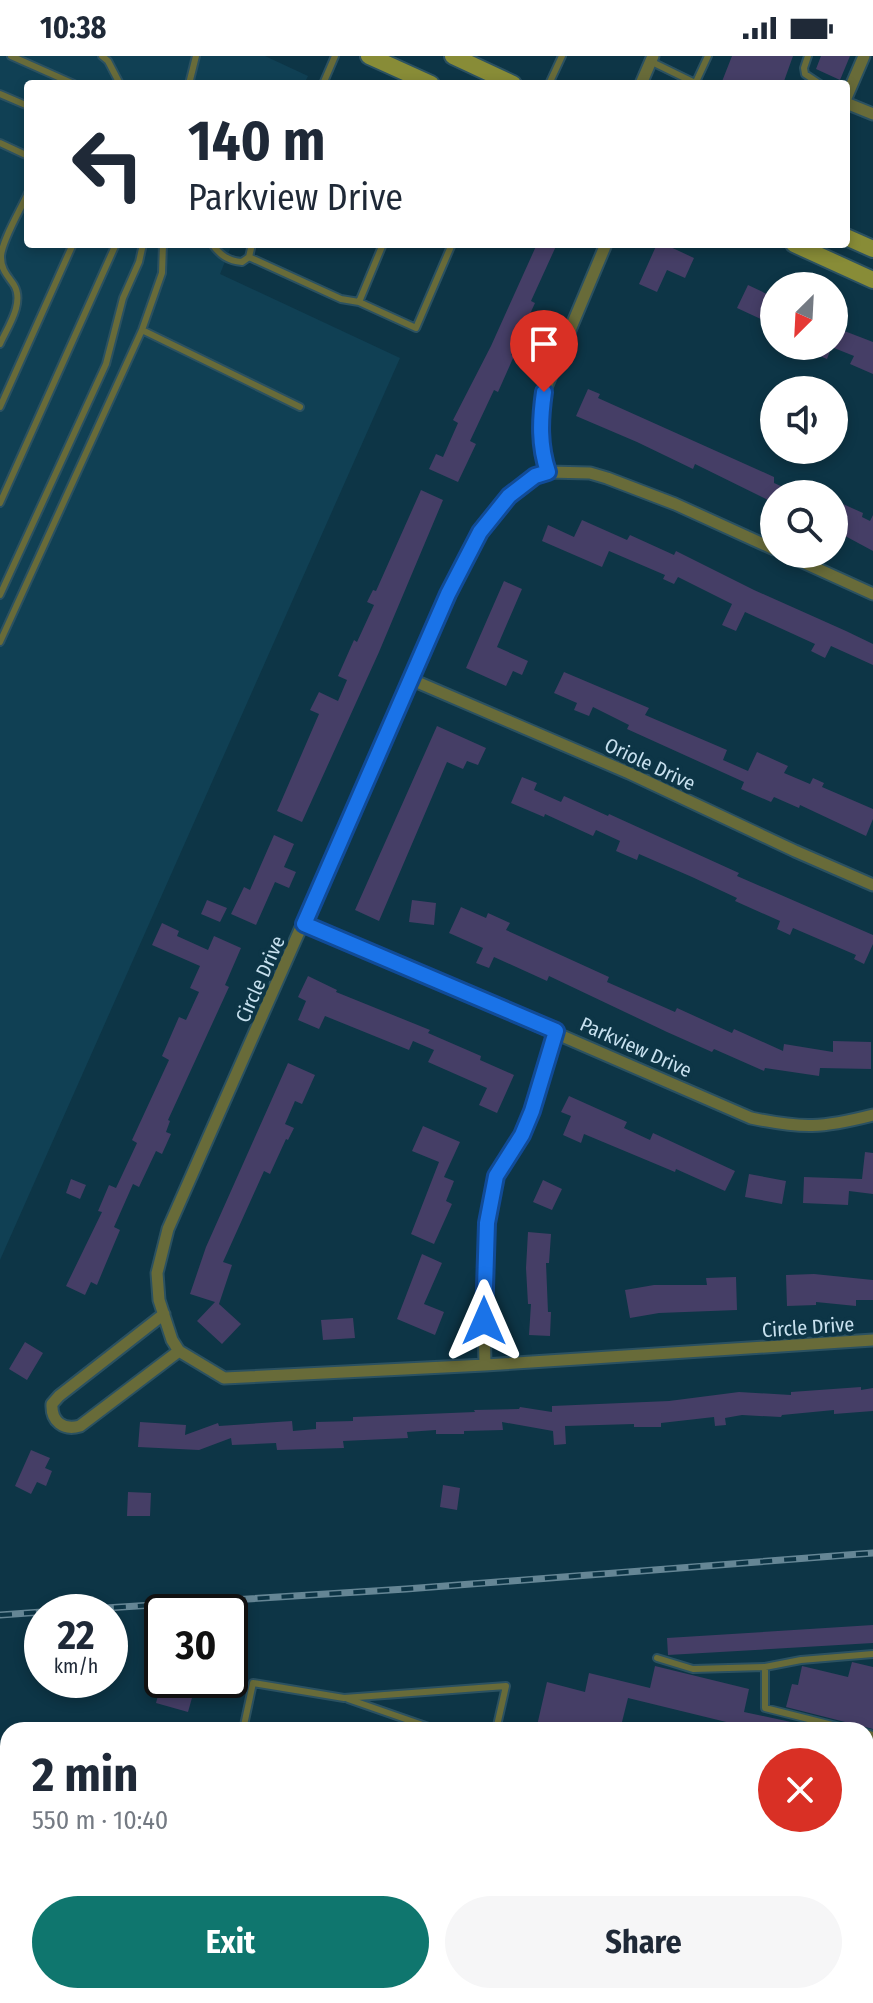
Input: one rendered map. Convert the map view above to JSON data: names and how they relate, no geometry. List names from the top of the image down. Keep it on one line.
{"streets":{"street":["Oriole Drive","Circle Drive","Parkview Drive"]},"crossings":[["Oriole Drive","Circle Drive"],["Circle Drive","Parkview Drive"]],"north":"bottom left","page":{"status":"10:38","turn":["140 m","Parkview Drive"],"speed":"22 km/h","limit":"30","heading":["2 min","550 m · 10:40"],"buttons":["Exit","Share"]}}
